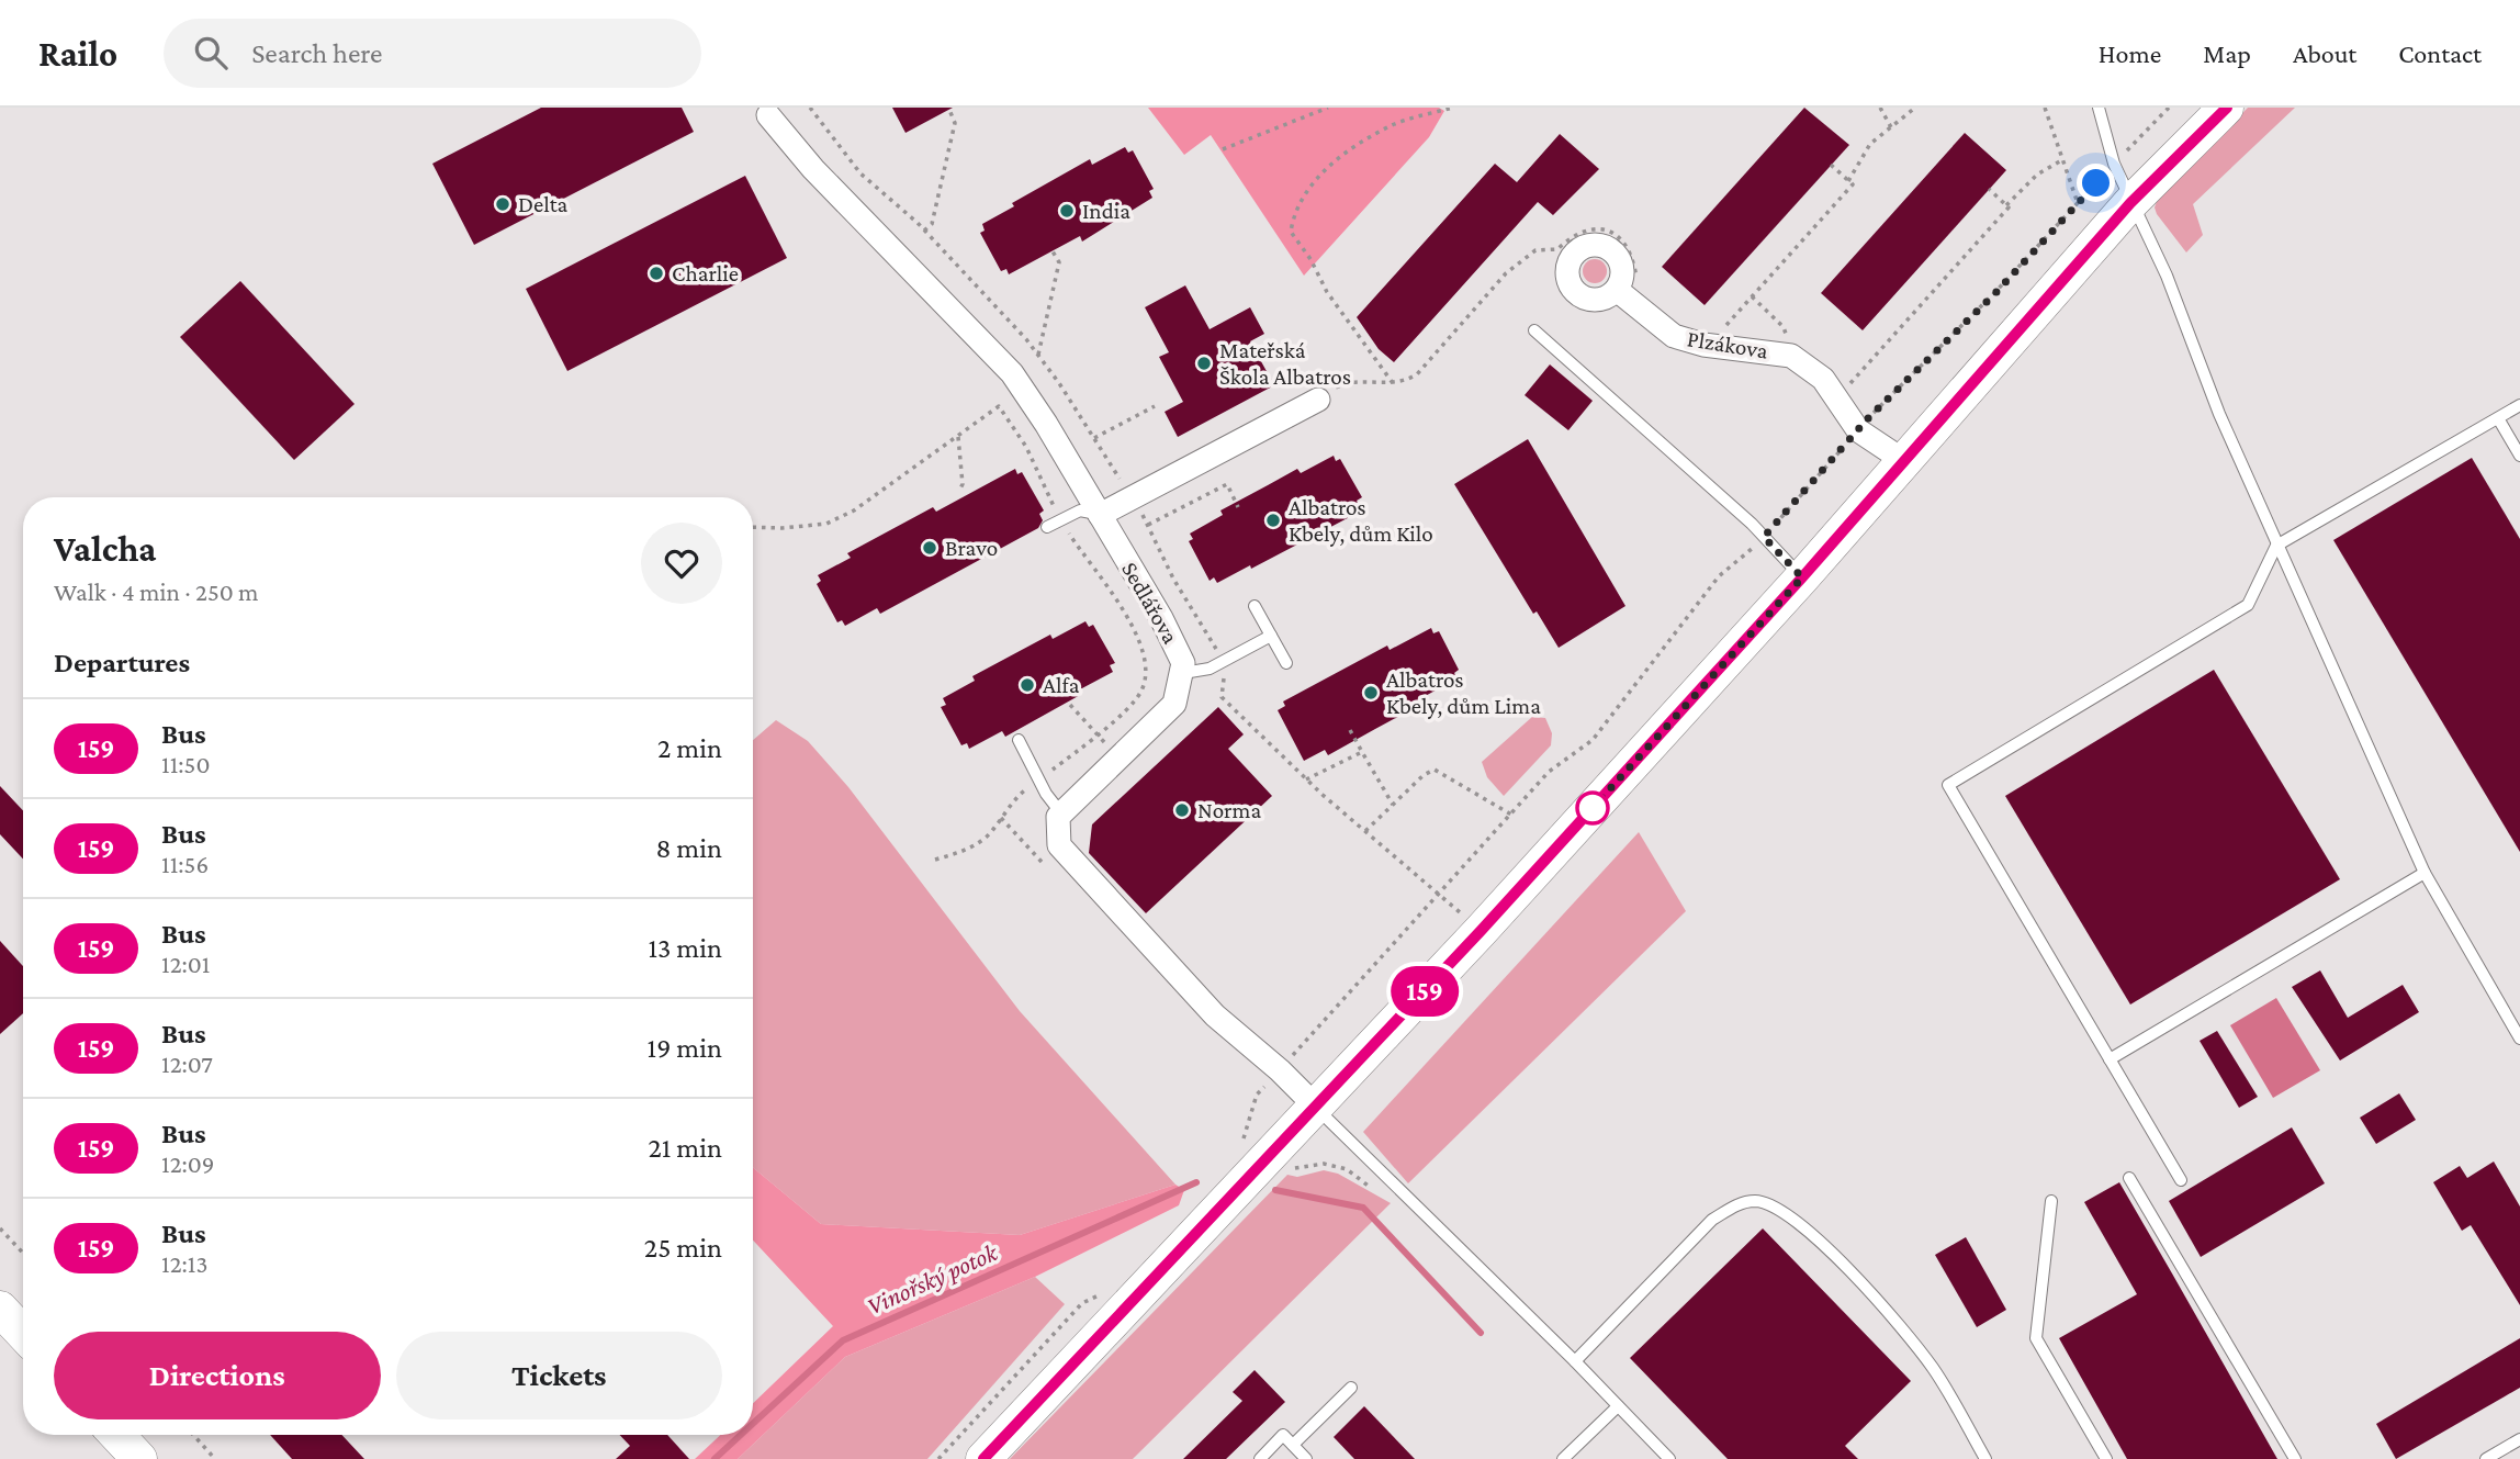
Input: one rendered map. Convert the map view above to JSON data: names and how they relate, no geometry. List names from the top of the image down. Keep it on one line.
{"streets":{"street":["Plzákova","Sedlářova"]},"water":["Vinořský potok"],"places":["Delta","India","Charlie","Mateřská Škola Albatros","Albatros Kbely, dům Kilo","Bravo","Alfa","Albatros Kbely, dům Lima","Norma"],"lines":["bus line 159"],"page":{"header":"Railo","search":"Search here","nav":["Home","Map","About","Contact"],"on_map":"159","heading":[["Valcha","Walk · 4 min · 250 m"],"Departures"],"list":[{"mark":"159","name":"Bus","note":"11:50","value":"2 min"},{"mark":"159","name":"Bus","note":"11:56","value":"8 min"},{"mark":"159","name":"Bus","note":"12:01","value":"13 min"},{"mark":"159","name":"Bus","note":"12:07","value":"19 min"},{"mark":"159","name":"Bus","note":"12:09","value":"21 min"},{"mark":"159","name":"Bus","note":"12:13","value":"25 min"}],"buttons":["Directions","Tickets"]}}
